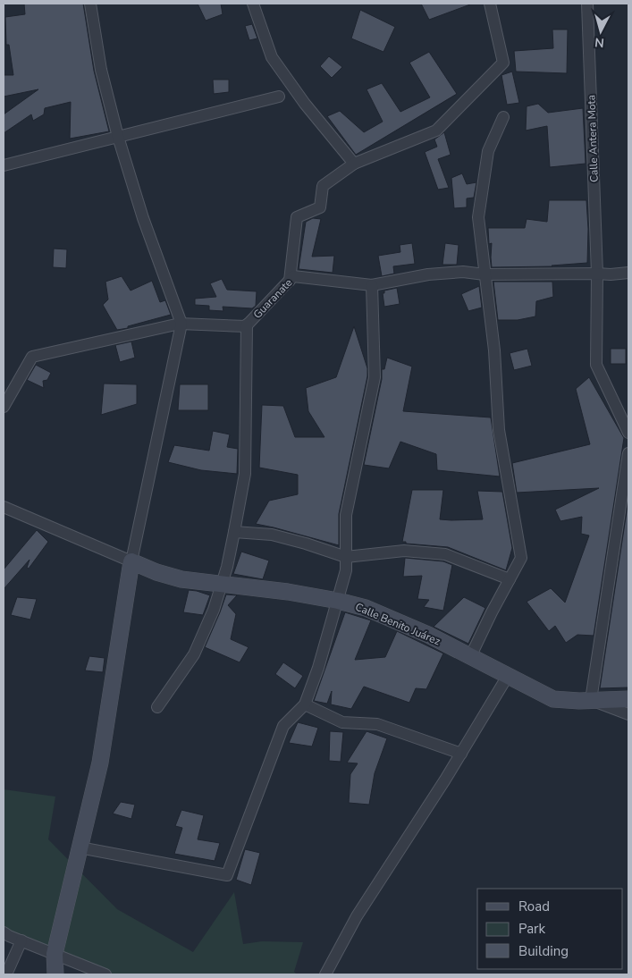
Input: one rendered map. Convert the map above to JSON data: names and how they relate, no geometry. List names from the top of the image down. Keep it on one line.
{"streets":{"main road":["Calle Benito Juárez"],"street":["Calle Antera Mota","Guaranate"]},"crossings":[["Calle Antera Mota","Guaranate"]],"legend":["Road","Park","Building"],"north":"bottom"}
